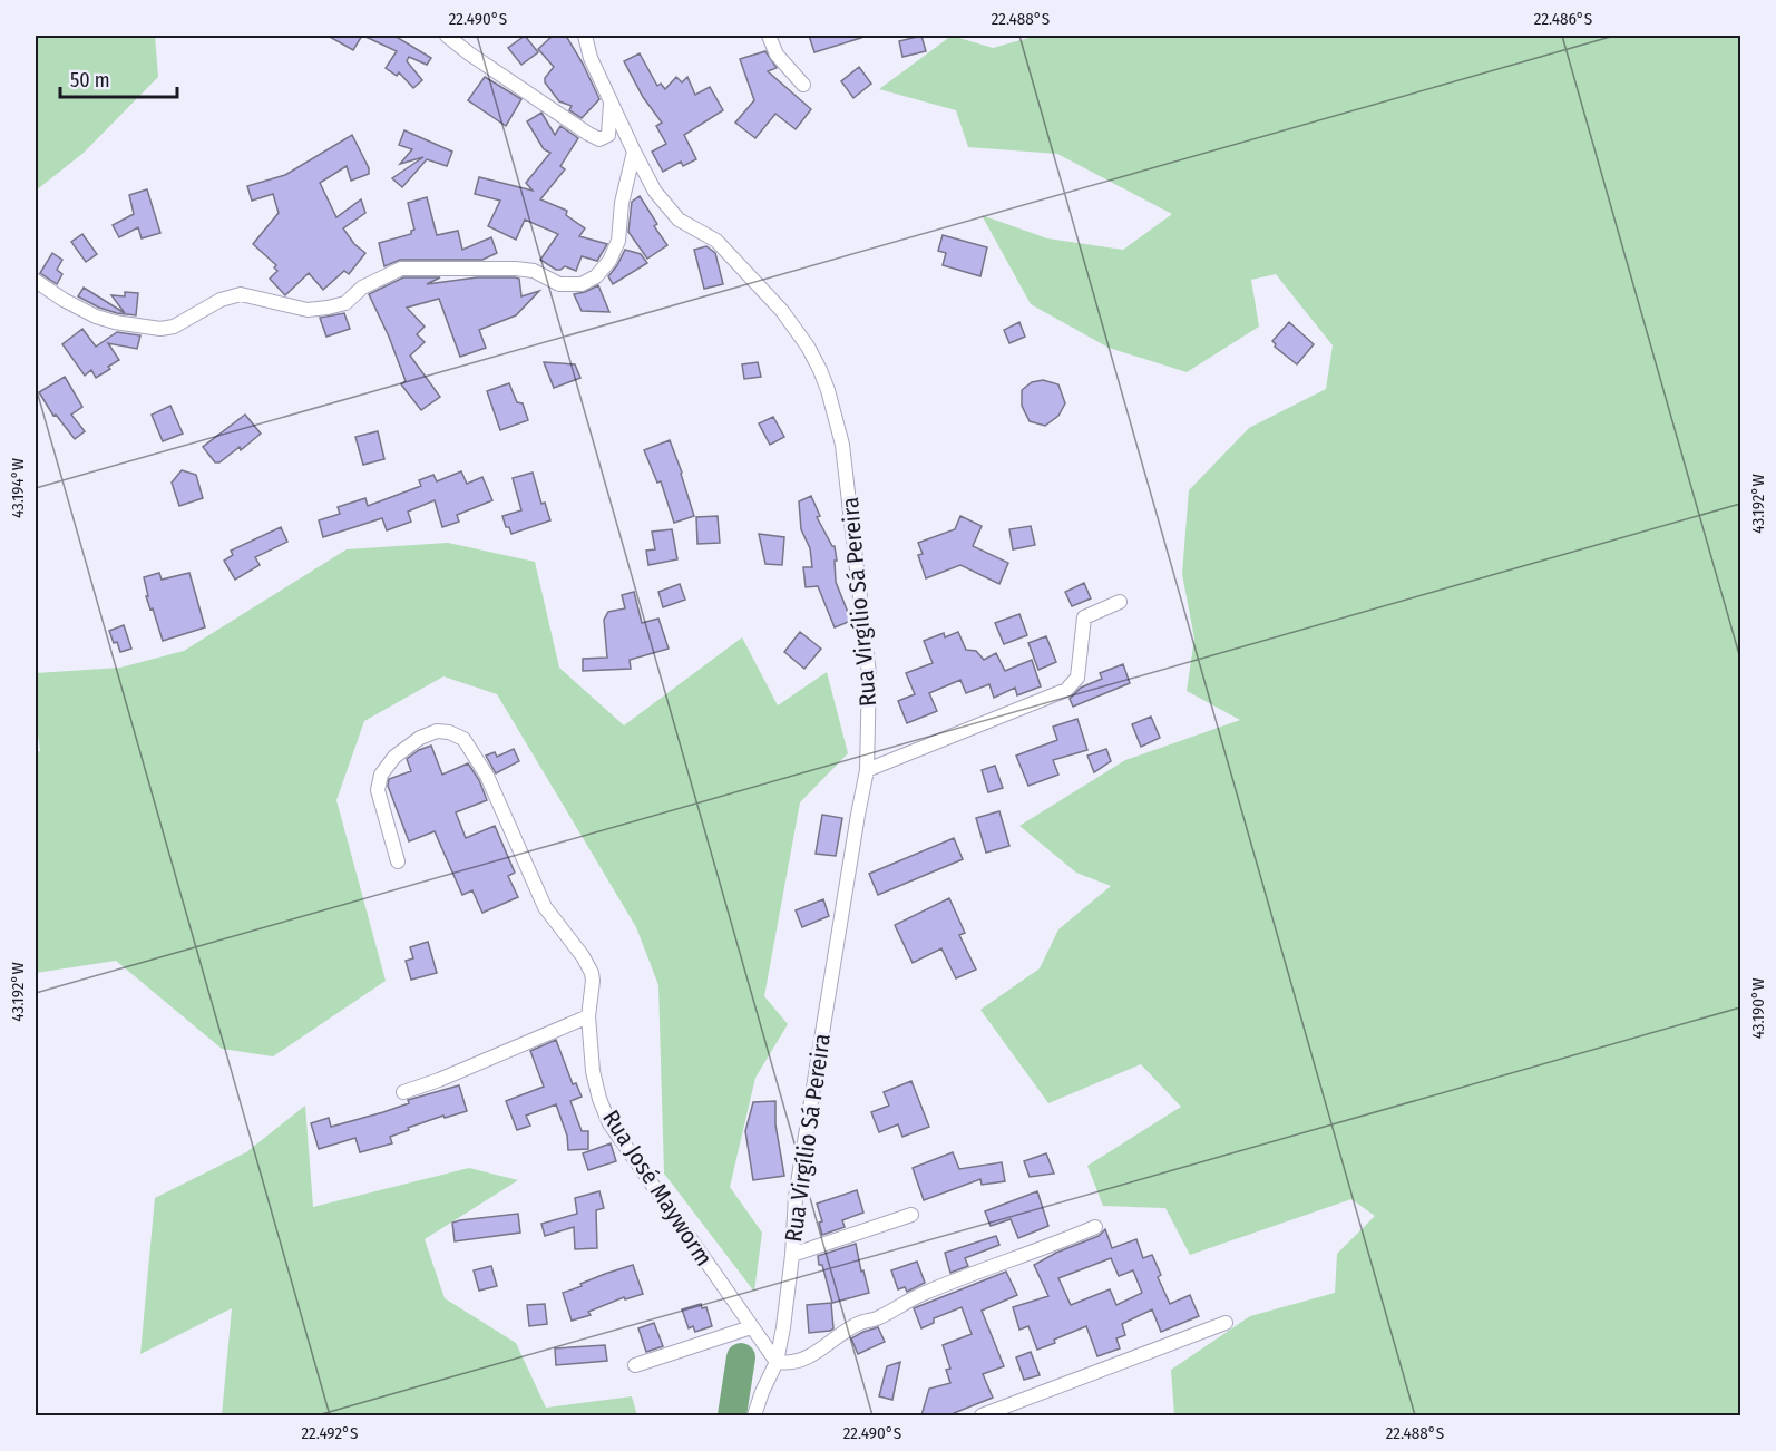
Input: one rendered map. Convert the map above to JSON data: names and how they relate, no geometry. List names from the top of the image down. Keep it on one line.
{"streets":{"street":["Rua Virgílio Sá Pereira","Rua José Mayworm"]},"crossings":[["Rua Virgílio Sá Pereira","Rua José Mayworm"]],"scale_bar":"50 m","coordinates":["22.490°S","22.488°S","22.486°S","43.194°W","43.192°W","43.190°W","22.492°S"]}
